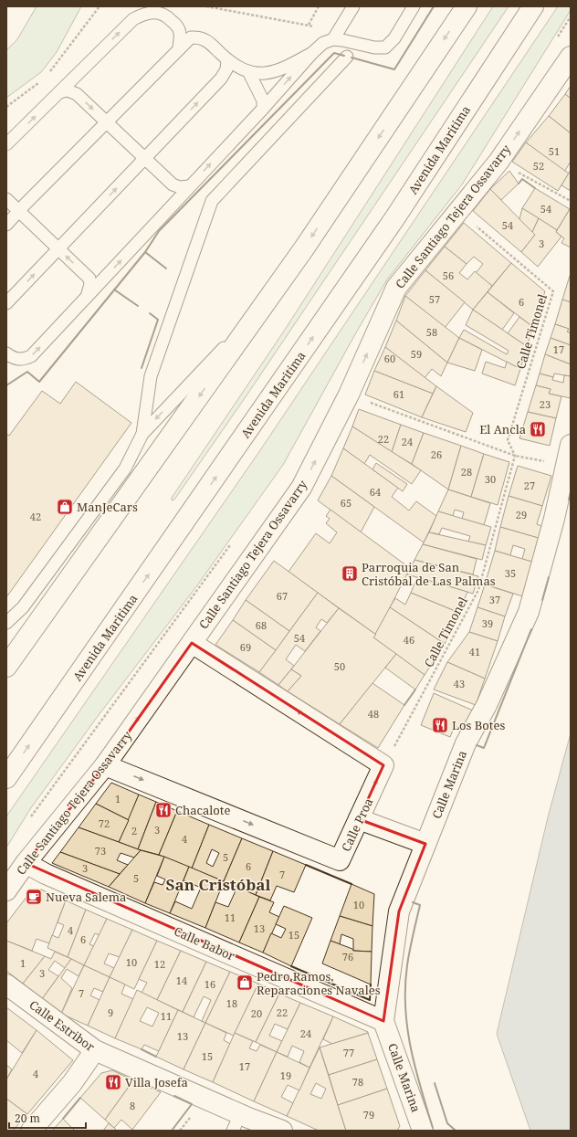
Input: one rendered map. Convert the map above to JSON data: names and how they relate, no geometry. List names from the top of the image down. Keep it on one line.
{"streets":{"main road":["Avenida Maritima","Calle Santiago Tejera Ossavarry","Calle Marina","Calle Proa","Calle Babor","Calle Estribor"],"path":["Calle Timonel"]},"crossings":[["Calle Santiago Tejera Ossavarry","Calle Proa"],["Calle Santiago Tejera Ossavarry","Calle Babor"],["Calle Timonel","Calle Proa"],["Calle Marina","Calle Babor"]],"districts":["San Cristóbal"],"places":{"restaurant":["El Ancla","Los Botes","Chacalote","Villa Josefa"],"shop":["ManJeCars","Pedro Ramos, Reparaciones Navales"],"building":["Parroquia de San Cristóbal de Las Palmas"],"cafe":["Nueva Salema"]},"house_numbers":["51","52","54","54","3","56","57","6","58","17","59","60","61","23","22","24","26","28","30","27","64","65","29","42","35","67","37","39","68","54","46","69","41","50","43","48","1","72","3","2","4","73","5","6","3","7","5","10","11","13","4","15","6","76","10","1","12","3","14","16","7","18","9","22","20","11","24","13","77","15","17","4","19","78","8","79"],"scale_bar":"20 m"}
